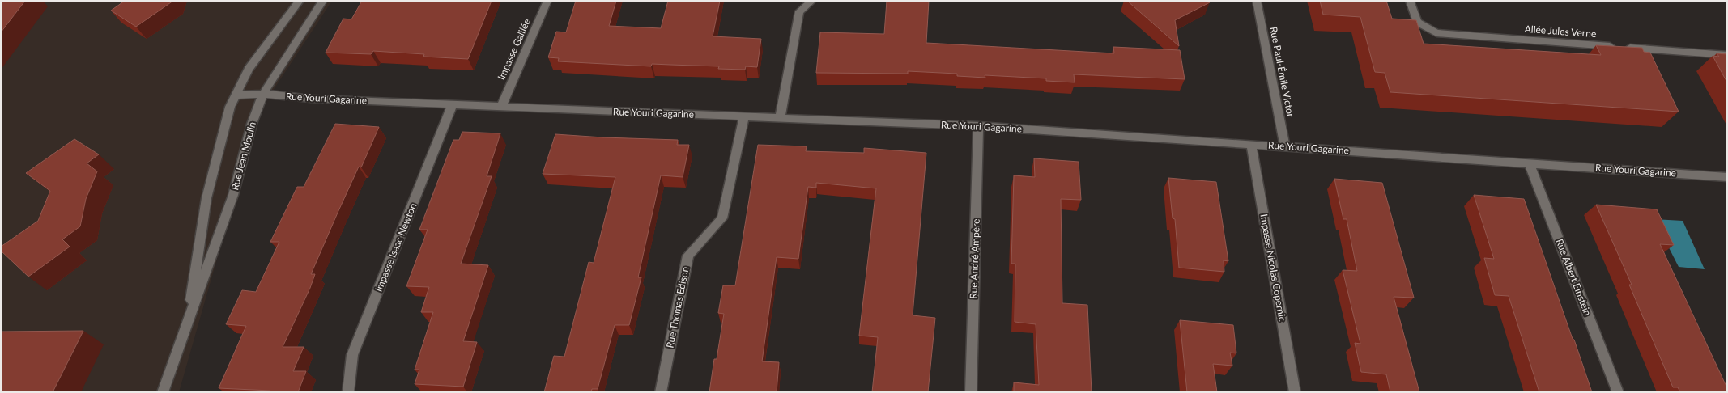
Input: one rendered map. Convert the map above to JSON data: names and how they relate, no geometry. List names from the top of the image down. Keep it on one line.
{"streets":{"street":["Allée Jules Verne","Impasse Galilée","Rue Paul-Émile Victor","Rue Youri Gagarine","Rue Jean Moulin","Impasse Isaac Newton","Rue André Ampère","Impasse Nicolas Copernic","Rue Albert Einstein","Rue Thomas Edison"]},"crossings":[["Impasse Galilée","Rue Youri Gagarine"],["Rue Paul-Émile Victor","Rue Youri Gagarine"],["Rue Youri Gagarine","Rue Jean Moulin"],["Rue Youri Gagarine","Impasse Isaac Newton"],["Rue Youri Gagarine","Rue André Ampère"],["Rue Youri Gagarine","Impasse Nicolas Copernic"],["Rue Youri Gagarine","Rue Albert Einstein"],["Rue Youri Gagarine","Rue Thomas Edison"]]}
